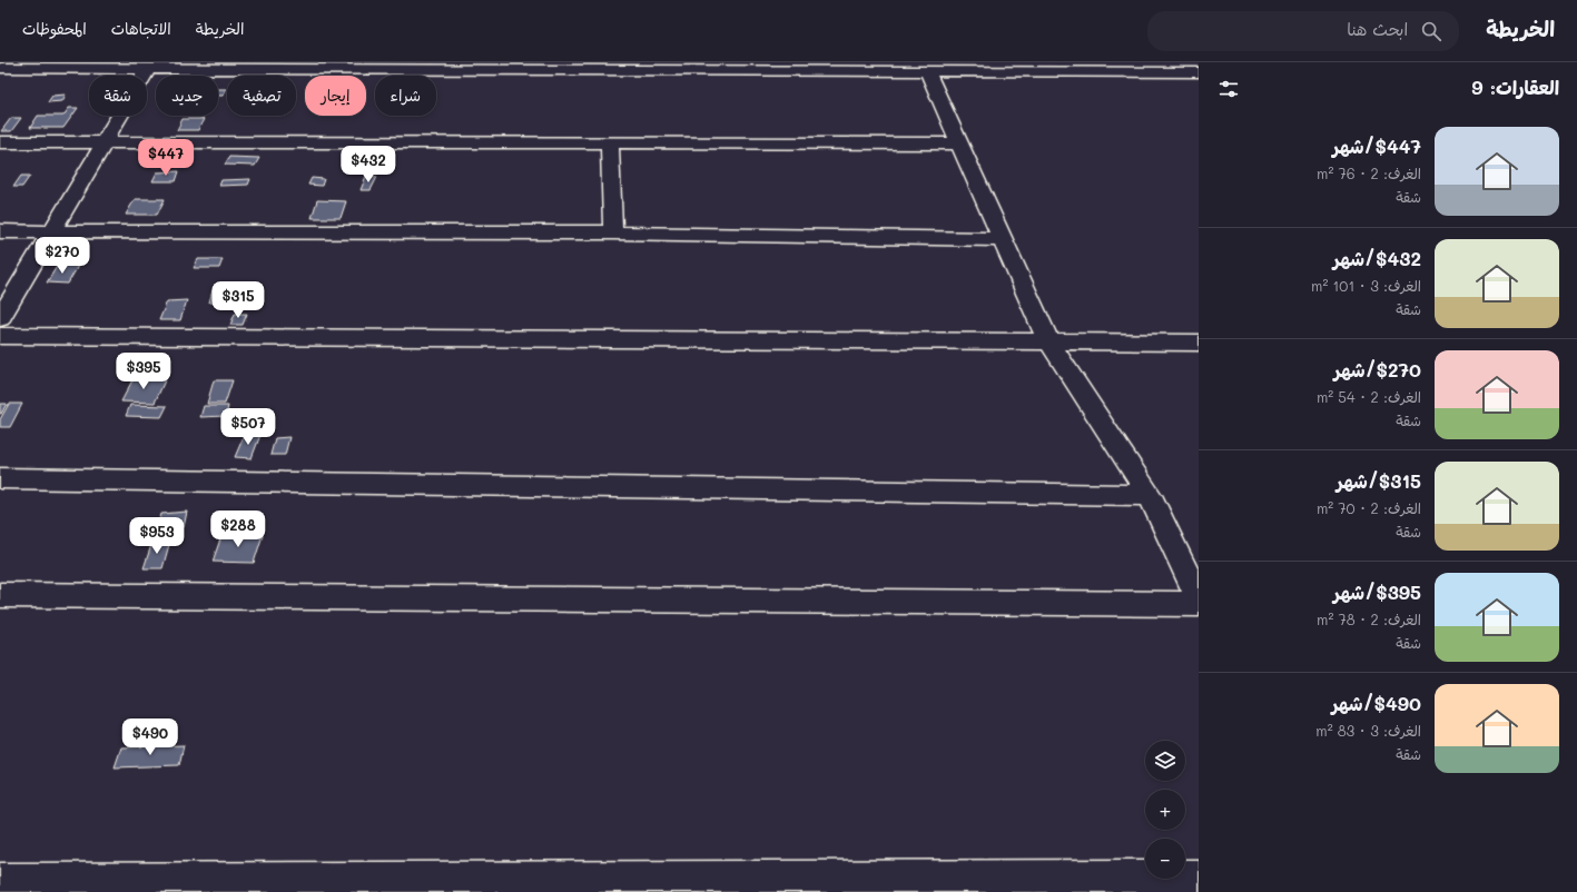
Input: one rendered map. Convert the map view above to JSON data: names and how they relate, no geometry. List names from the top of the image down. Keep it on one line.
{"page":{"header":"الخريطة","search":"ابحث هنا","nav":["الخريطة","الاتجاهات","المحفوظات"],"heading":"العقارات: 9","chip":["شراء","إيجار","تصفية","جديد","شقة"],"list":[{"name":"$447/شهر","note":"الغرف: 2 · 76 m² · شقة"},{"name":"$432/شهر","note":"الغرف: 3 · 101 m² · شقة"},{"name":"$270/شهر","note":"الغرف: 2 · 54 m² · شقة"},{"name":"$315/شهر","note":"الغرف: 2 · 70 m² · شقة"},{"name":"$395/شهر","note":"الغرف: 2 · 78 m² · شقة"},{"name":"$490/شهر","note":"الغرف: 3 · 83 m² · شقة"}],"price":["$447","$432","$270","$315","$395","$507","$288","$953","$490"],"map_buttons":["+","−"]}}
